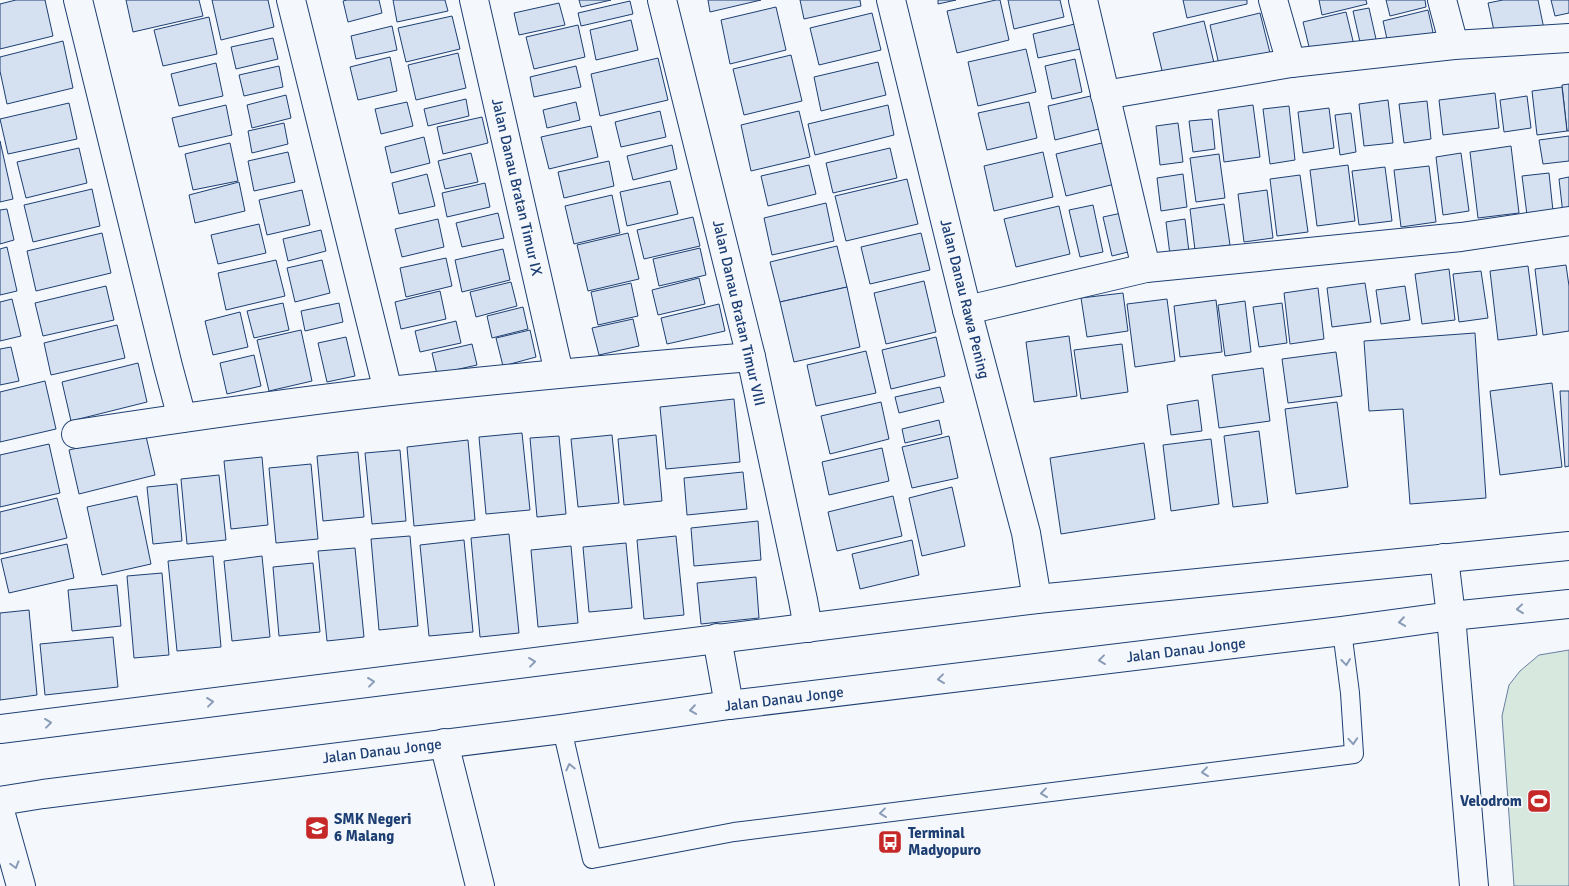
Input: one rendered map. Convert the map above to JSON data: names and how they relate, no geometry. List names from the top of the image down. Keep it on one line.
{"streets":{"street":["Jalan Danau Bratan Timur IX","Jalan Danau Rawa Pening","Jalan Danau Bratan Timur VIII","Jalan Danau Jonge"]},"places":{"sports":["Velodrom"],"school or university":["SMK Negeri 6 Malang"],"bus stop":["Terminal Madyopuro"]}}
